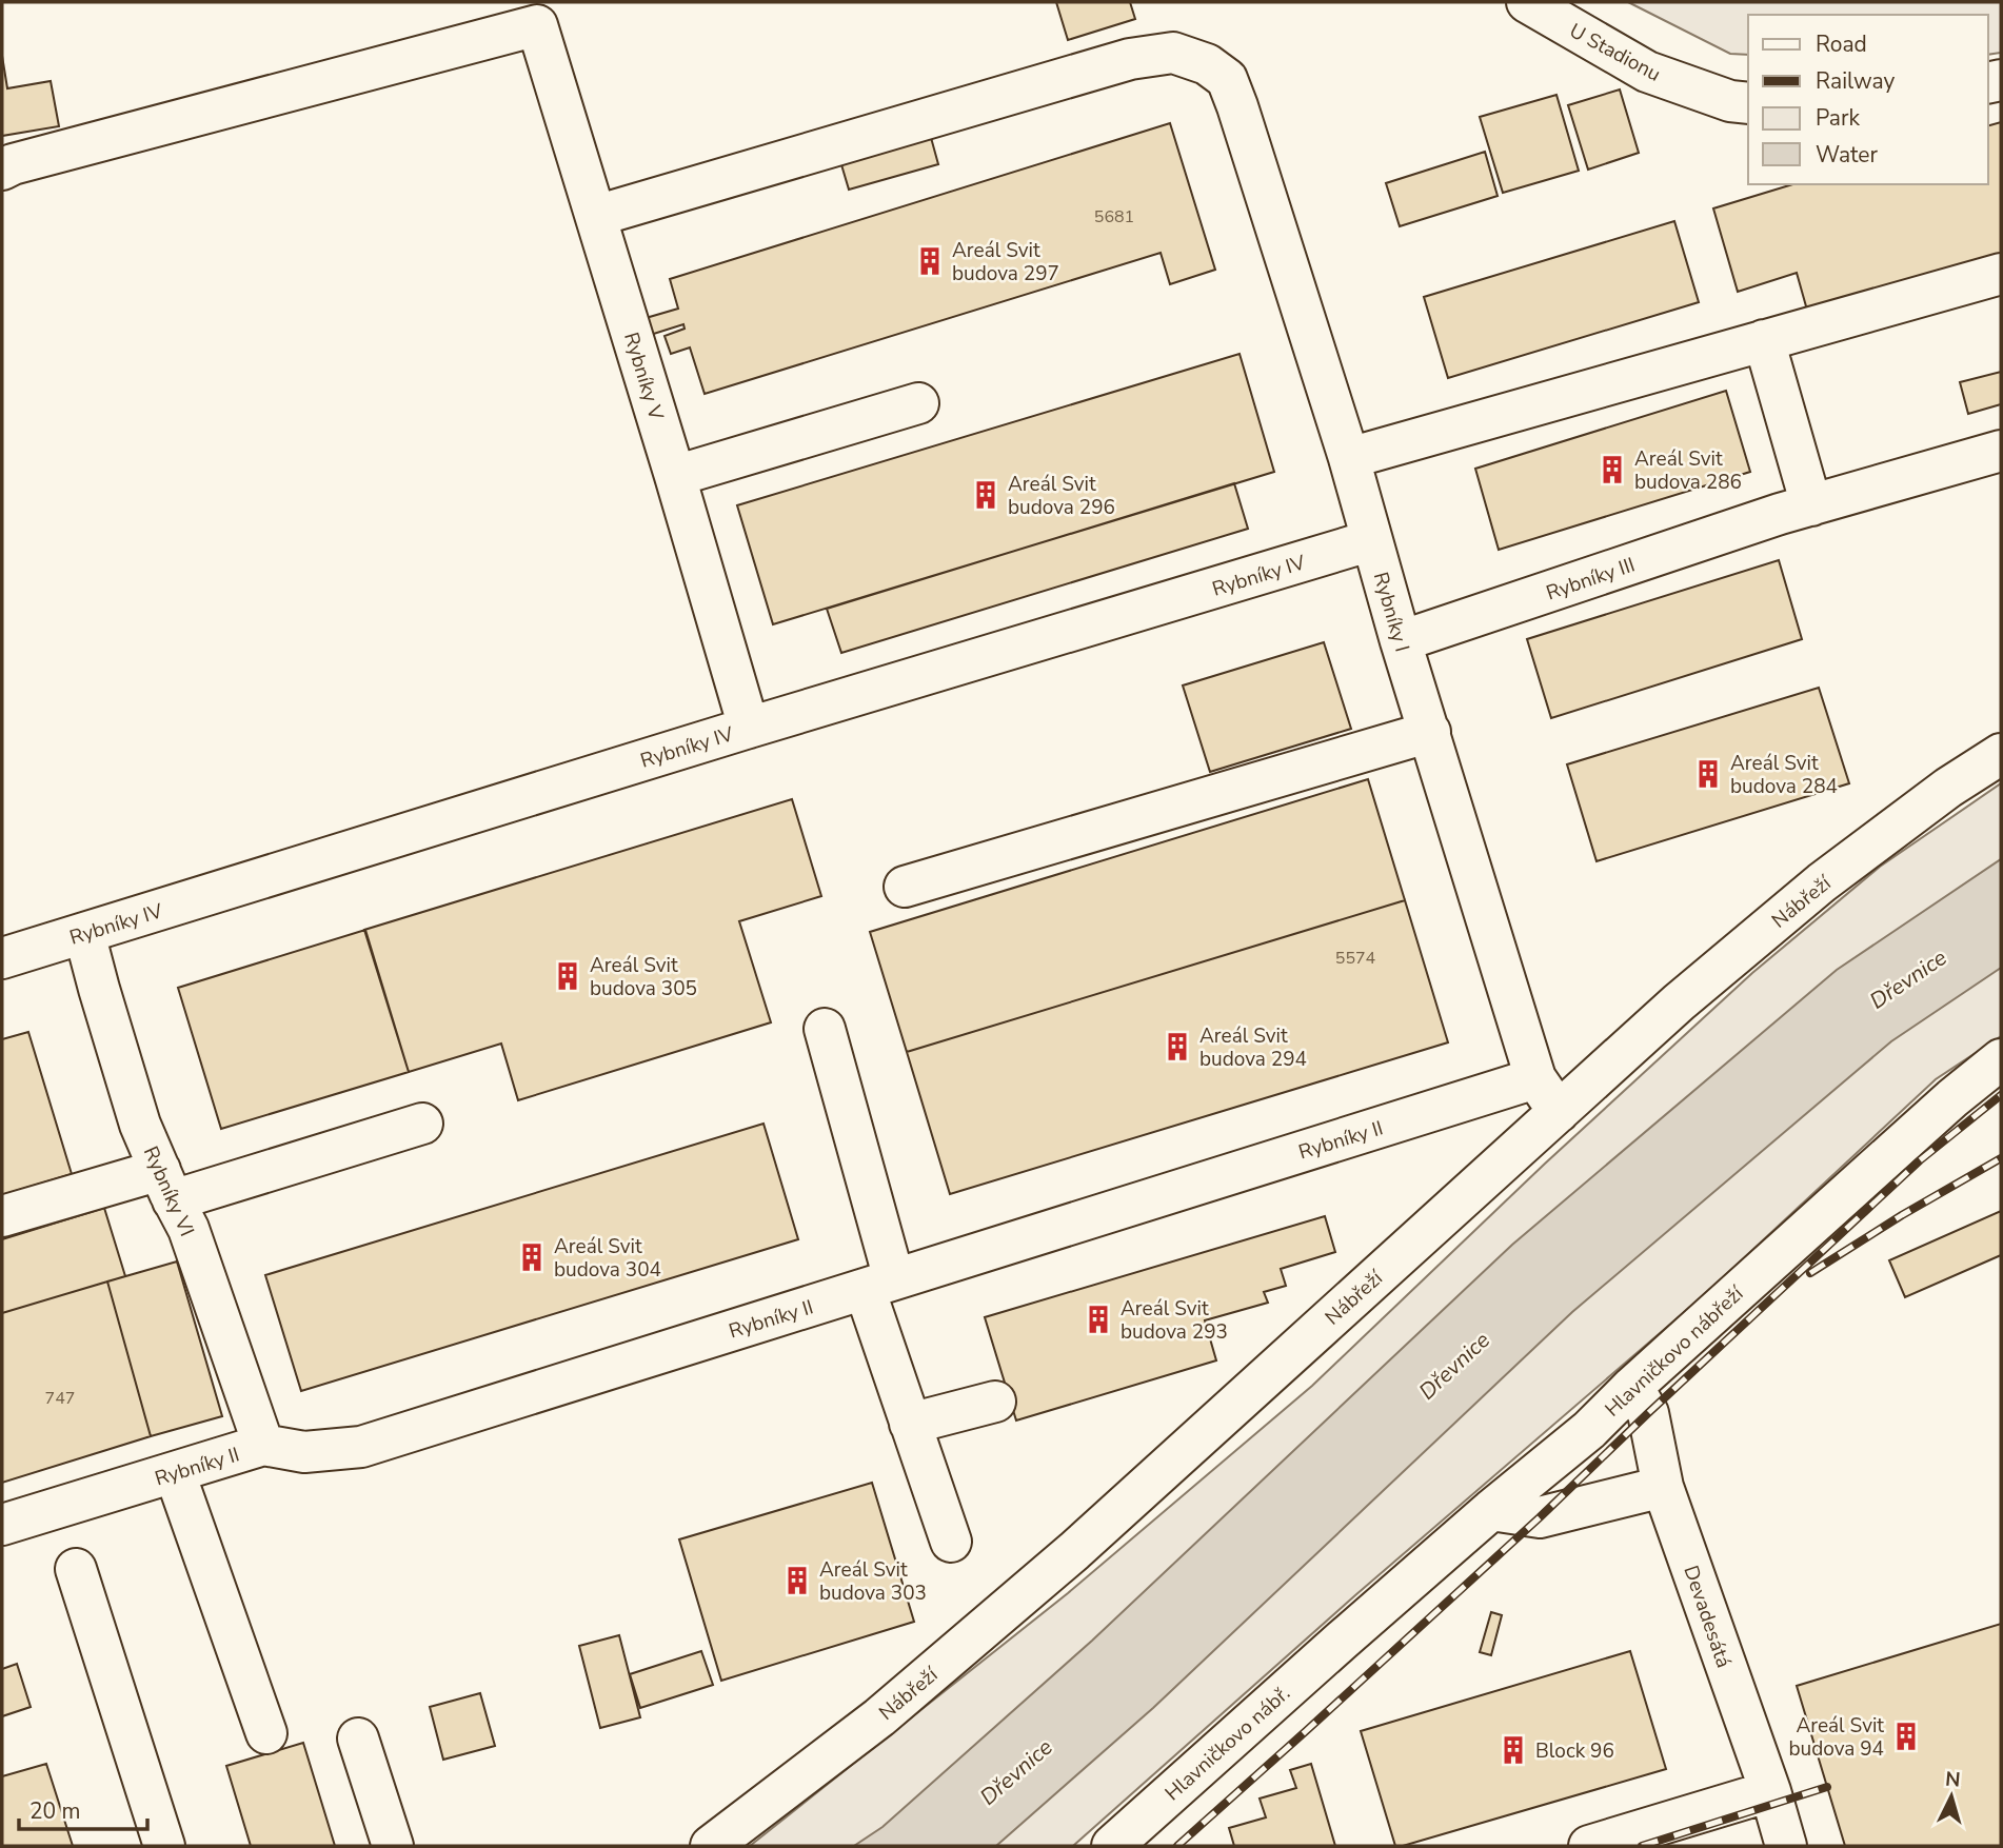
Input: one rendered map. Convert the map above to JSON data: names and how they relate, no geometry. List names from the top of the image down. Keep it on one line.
{"streets":{"street":["U Stadionu","Rybníky V","Rybníky IV","Rybníky III","Rybníky I","Nábřeží","Rybníky II","Rybníky VI","Hlavničkovo nábřeží","Devadesátá","Hlavničkovo nábř."]},"crossings":[["Rybníky V","Rybníky IV"],["Rybníky V","Rybníky I"],["Rybníky IV","Rybníky I"],["Rybníky IV","Rybníky VI"],["Rybníky III","Rybníky I"],["Rybníky I","Nábřeží"],["Rybníky I","Rybníky II"],["Rybníky II","Rybníky VI"],["Hlavničkovo nábřeží","Devadesátá"],["Hlavničkovo nábřeží","Hlavničkovo nábř."]],"water":["Dřevnice"],"places":{"building":["Areál Svit budova 297","Areál Svit budova 286","Areál Svit budova 296","Areál Svit budova 284","Areál Svit budova 305","Areál Svit budova 294","Areál Svit budova 304","Areál Svit budova 293","Areál Svit budova 303","Areál Svit budova 94","Block 96"]},"house_numbers":["5681","5574","747"],"legend":["Road","Railway","Park","Water"],"scale_bar":"20 m","north":"top"}
